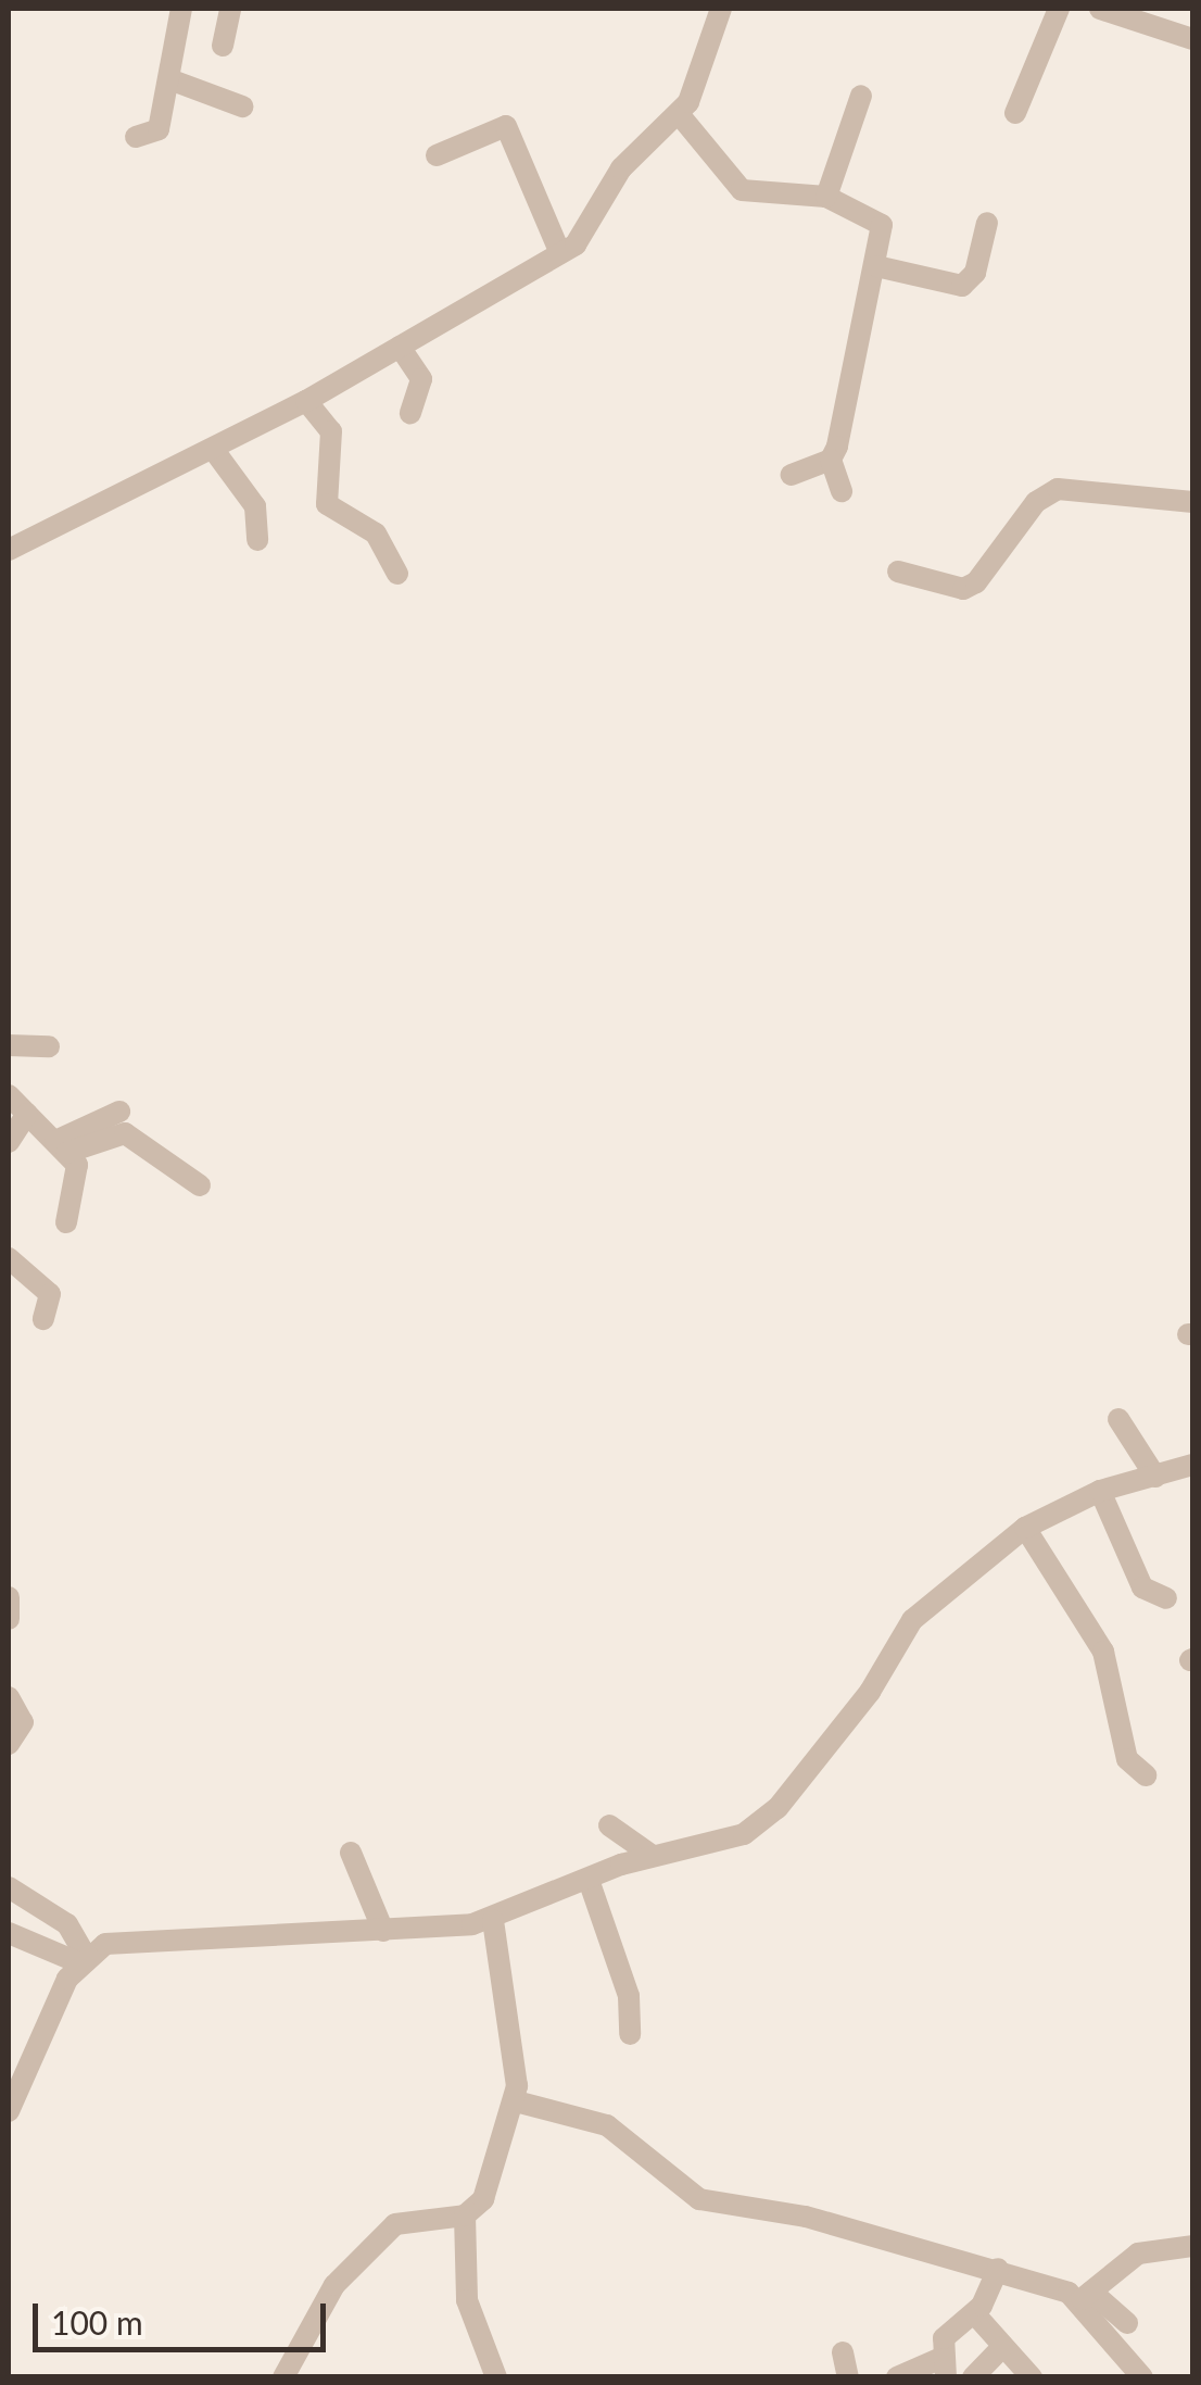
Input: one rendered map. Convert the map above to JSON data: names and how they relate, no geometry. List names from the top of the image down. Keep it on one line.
{"scale_bar":"100 m"}
